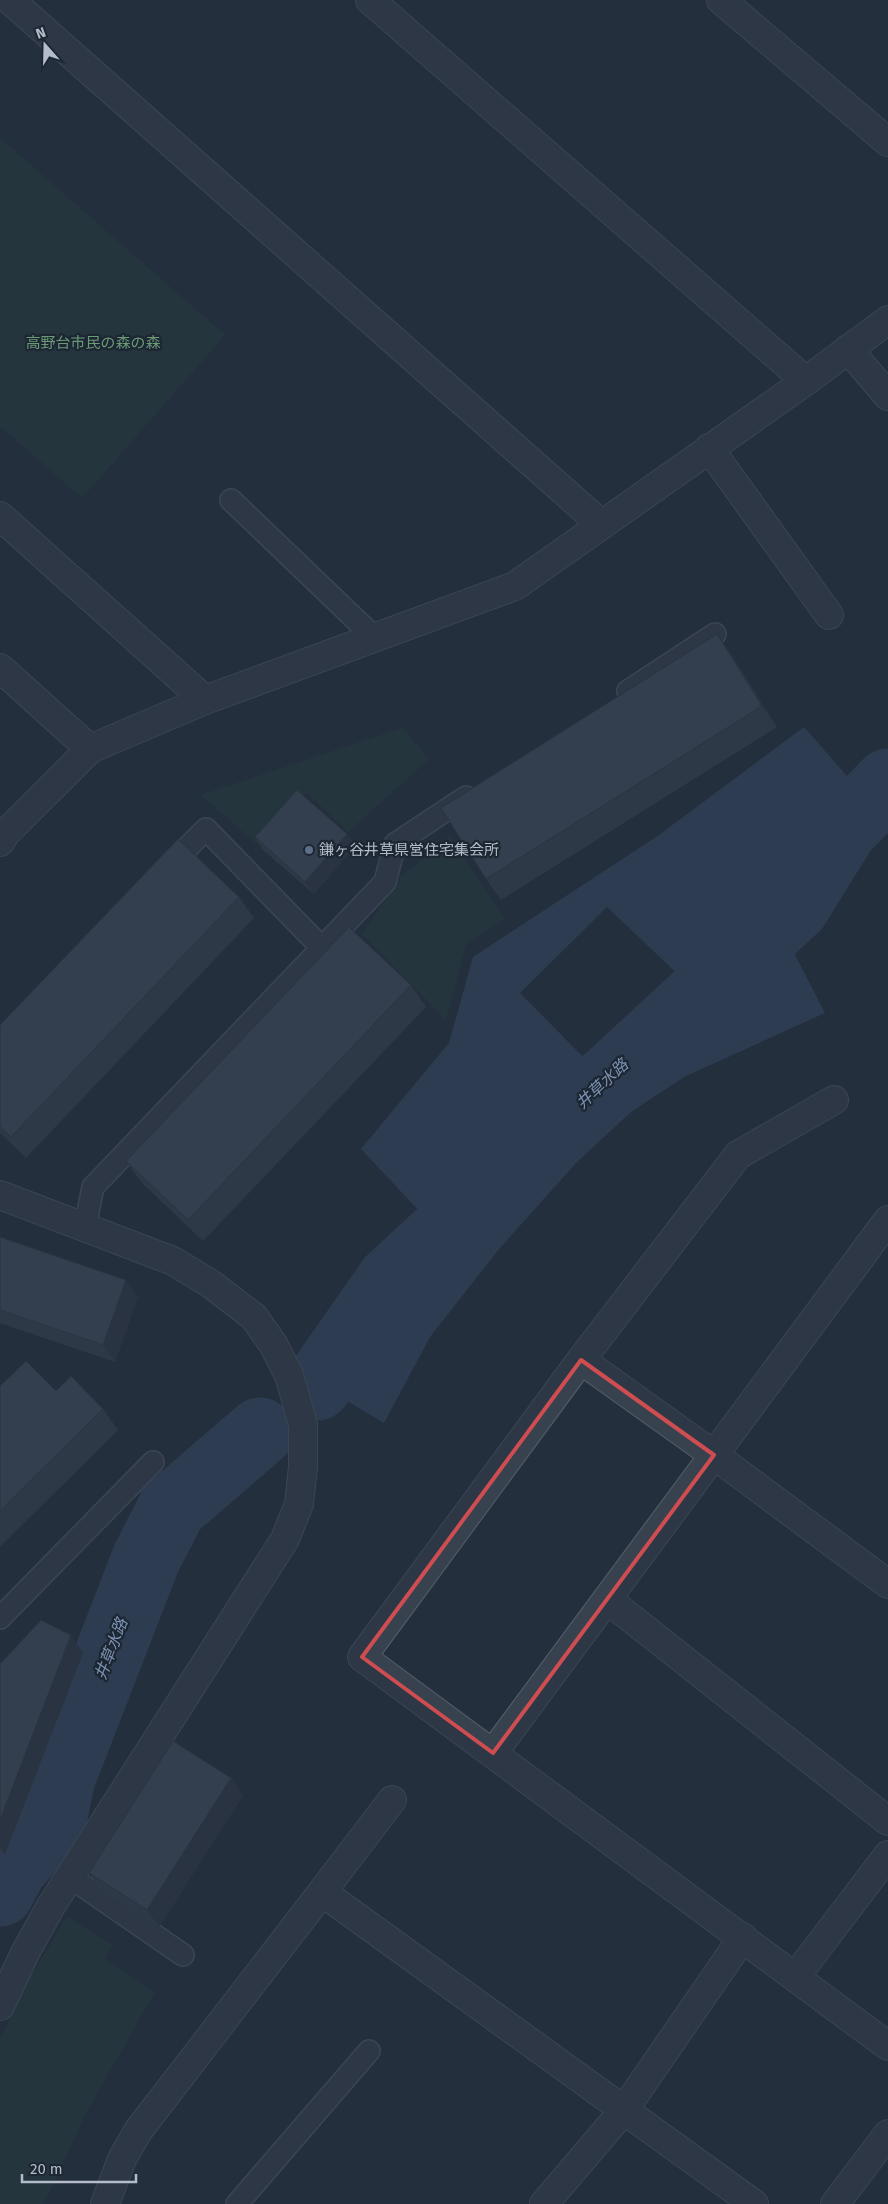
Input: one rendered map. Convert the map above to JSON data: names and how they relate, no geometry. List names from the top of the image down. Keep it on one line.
{"water":["井草水路"],"parks":["高野台市民の森の森"],"places":["鎌ヶ谷井草県営住宅集会所"],"scale_bar":"20 m","north":"top"}
